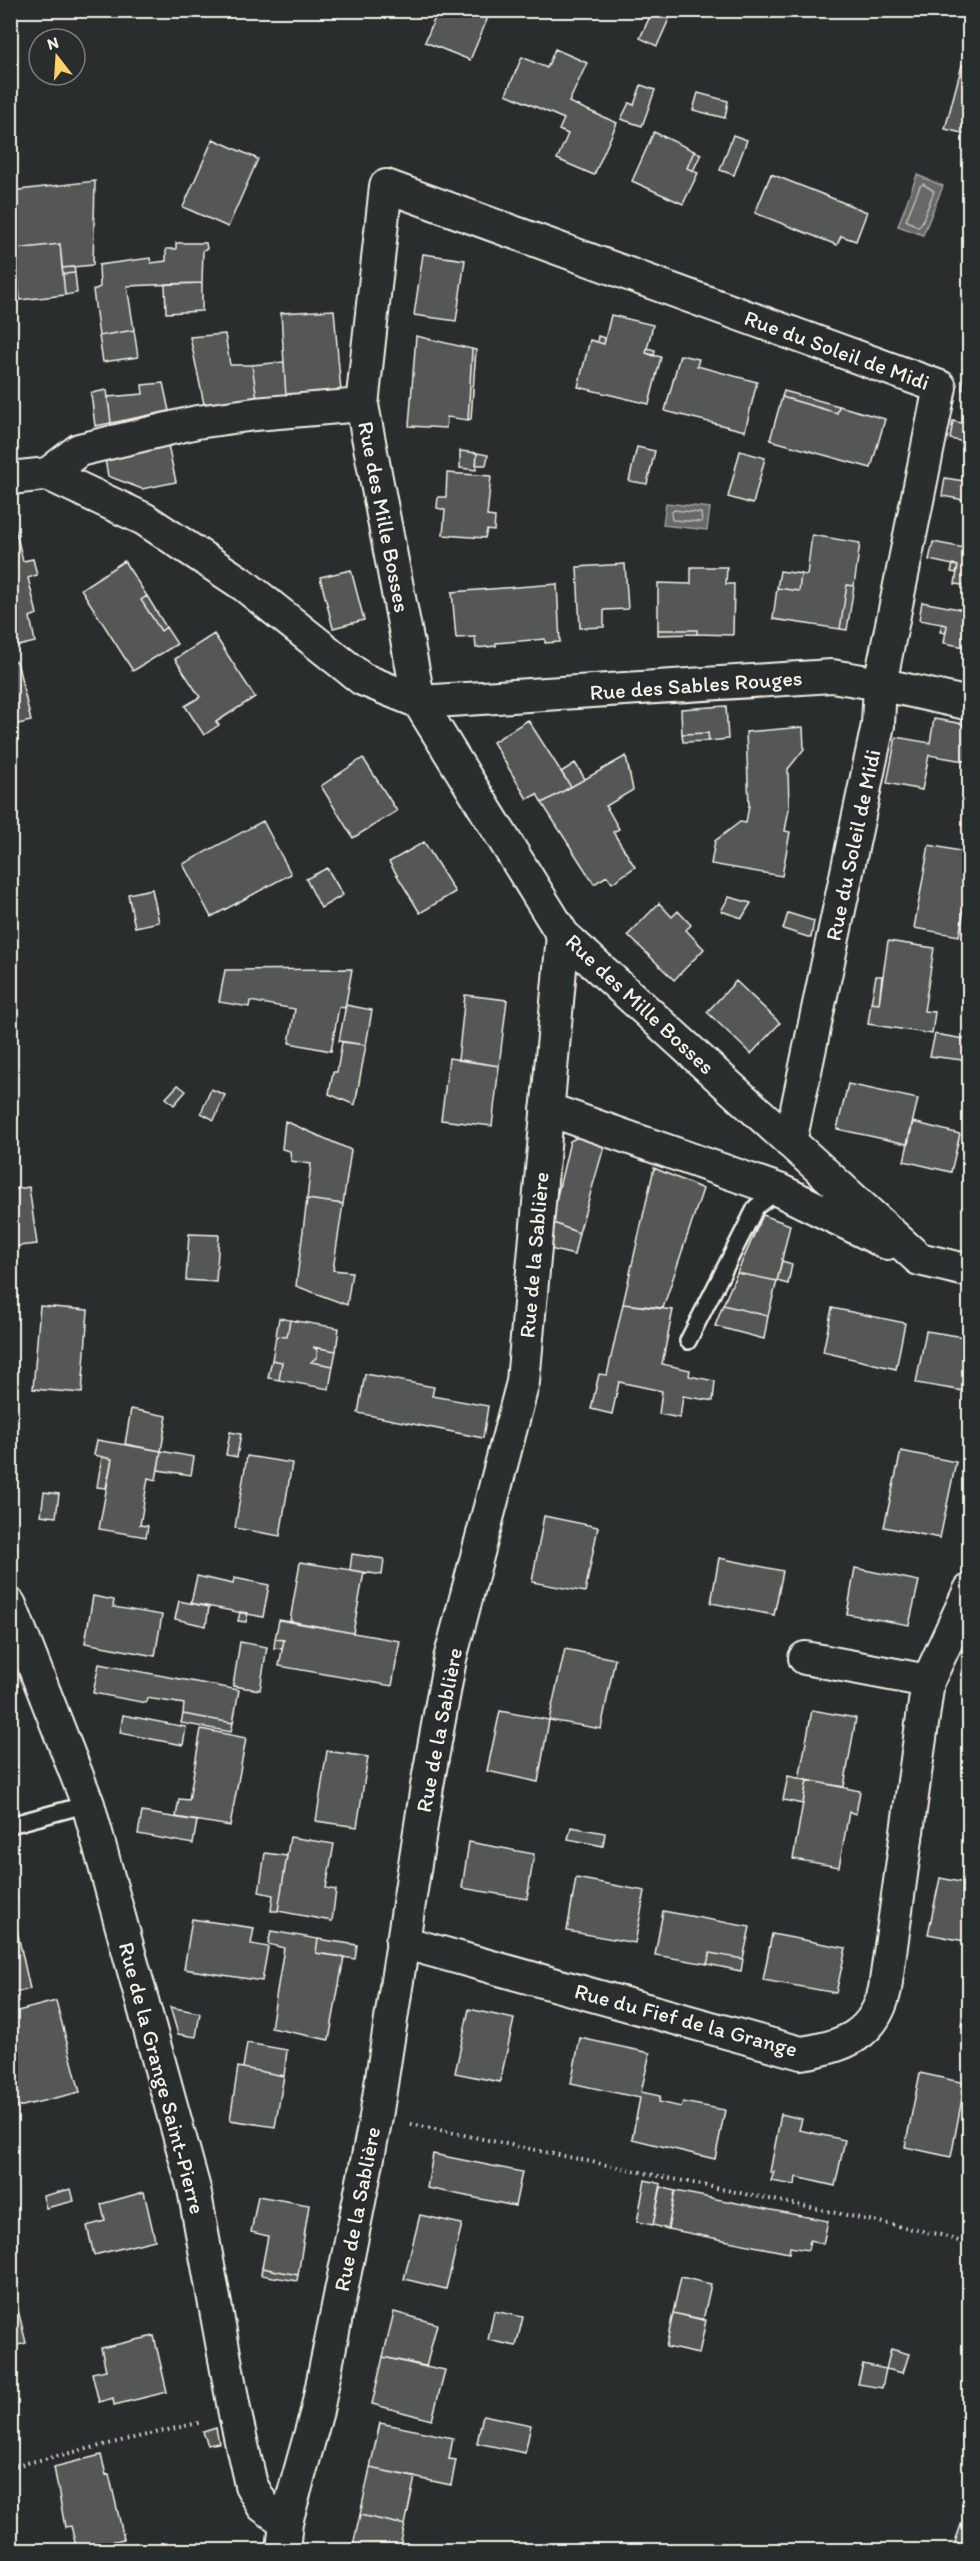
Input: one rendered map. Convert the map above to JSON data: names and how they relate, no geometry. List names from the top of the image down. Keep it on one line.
{"streets":{"street":["Rue du Soleil de Midi","Rue des Mille Bosses","Rue des Sables Rouges","Rue de la Sablière","Rue du Fief de la Grange","Rue de la Grange Saint-Pierre"]},"crossings":[["Rue du Soleil de Midi","Rue des Mille Bosses"],["Rue du Soleil de Midi","Rue des Sables Rouges"],["Rue des Mille Bosses","Rue des Sables Rouges"],["Rue des Mille Bosses","Rue de la Sablière"],["Rue de la Sablière","Rue du Fief de la Grange"],["Rue de la Sablière","Rue de la Grange Saint-Pierre"]],"north":"top"}
